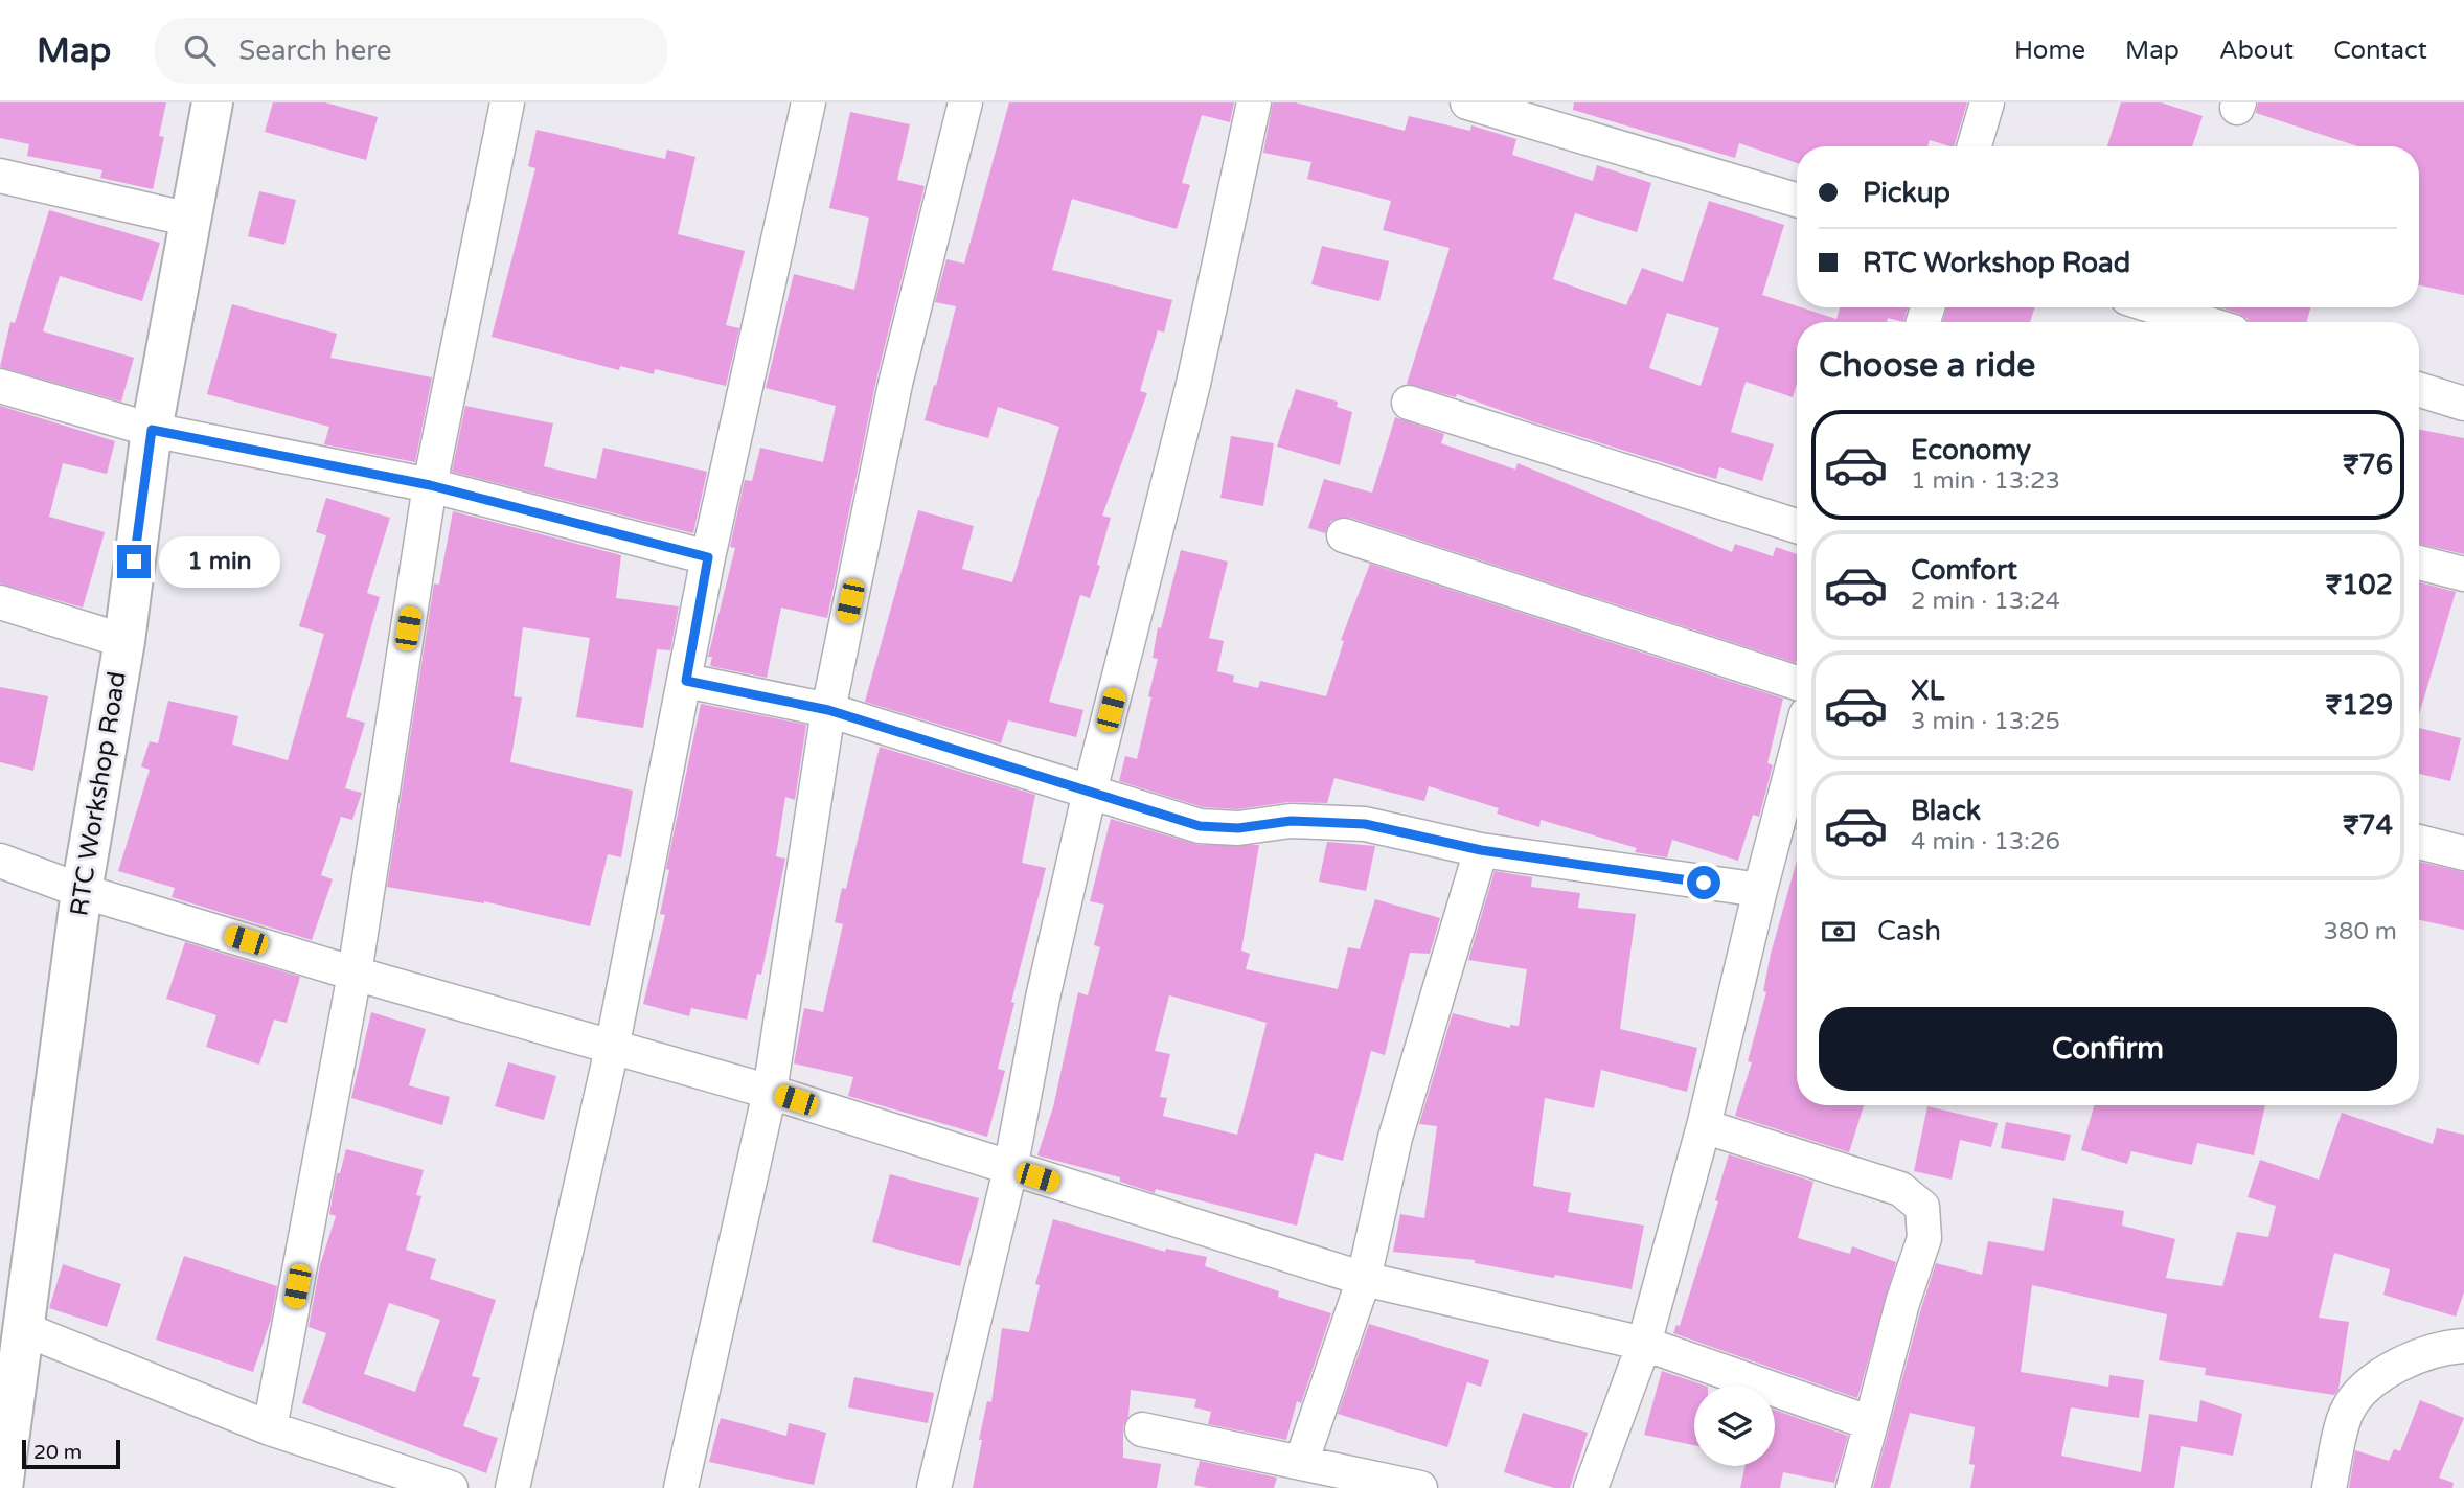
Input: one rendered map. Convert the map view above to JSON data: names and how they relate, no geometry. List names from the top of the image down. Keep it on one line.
{"streets":{"street":["RTC Workshop Road"]},"scale_bar":"20 m","page":{"header":"Map","search":"Search here","nav":["Home","Map","About","Contact"],"banner":["Pickup","RTC Workshop Road"],"heading":"Choose a ride","list":[{"name":"Economy","note":"1 min · 13:23","value":"₹76"},{"name":"Comfort","note":"2 min · 13:24","value":"₹102"},{"name":"XL","note":"3 min · 13:25","value":"₹129"},{"name":"Black","note":"4 min · 13:26","value":"₹74"}],"bubble":"1 min","pay":["Cash","380 m"],"buttons":"Confirm","scale":"20 m"}}
